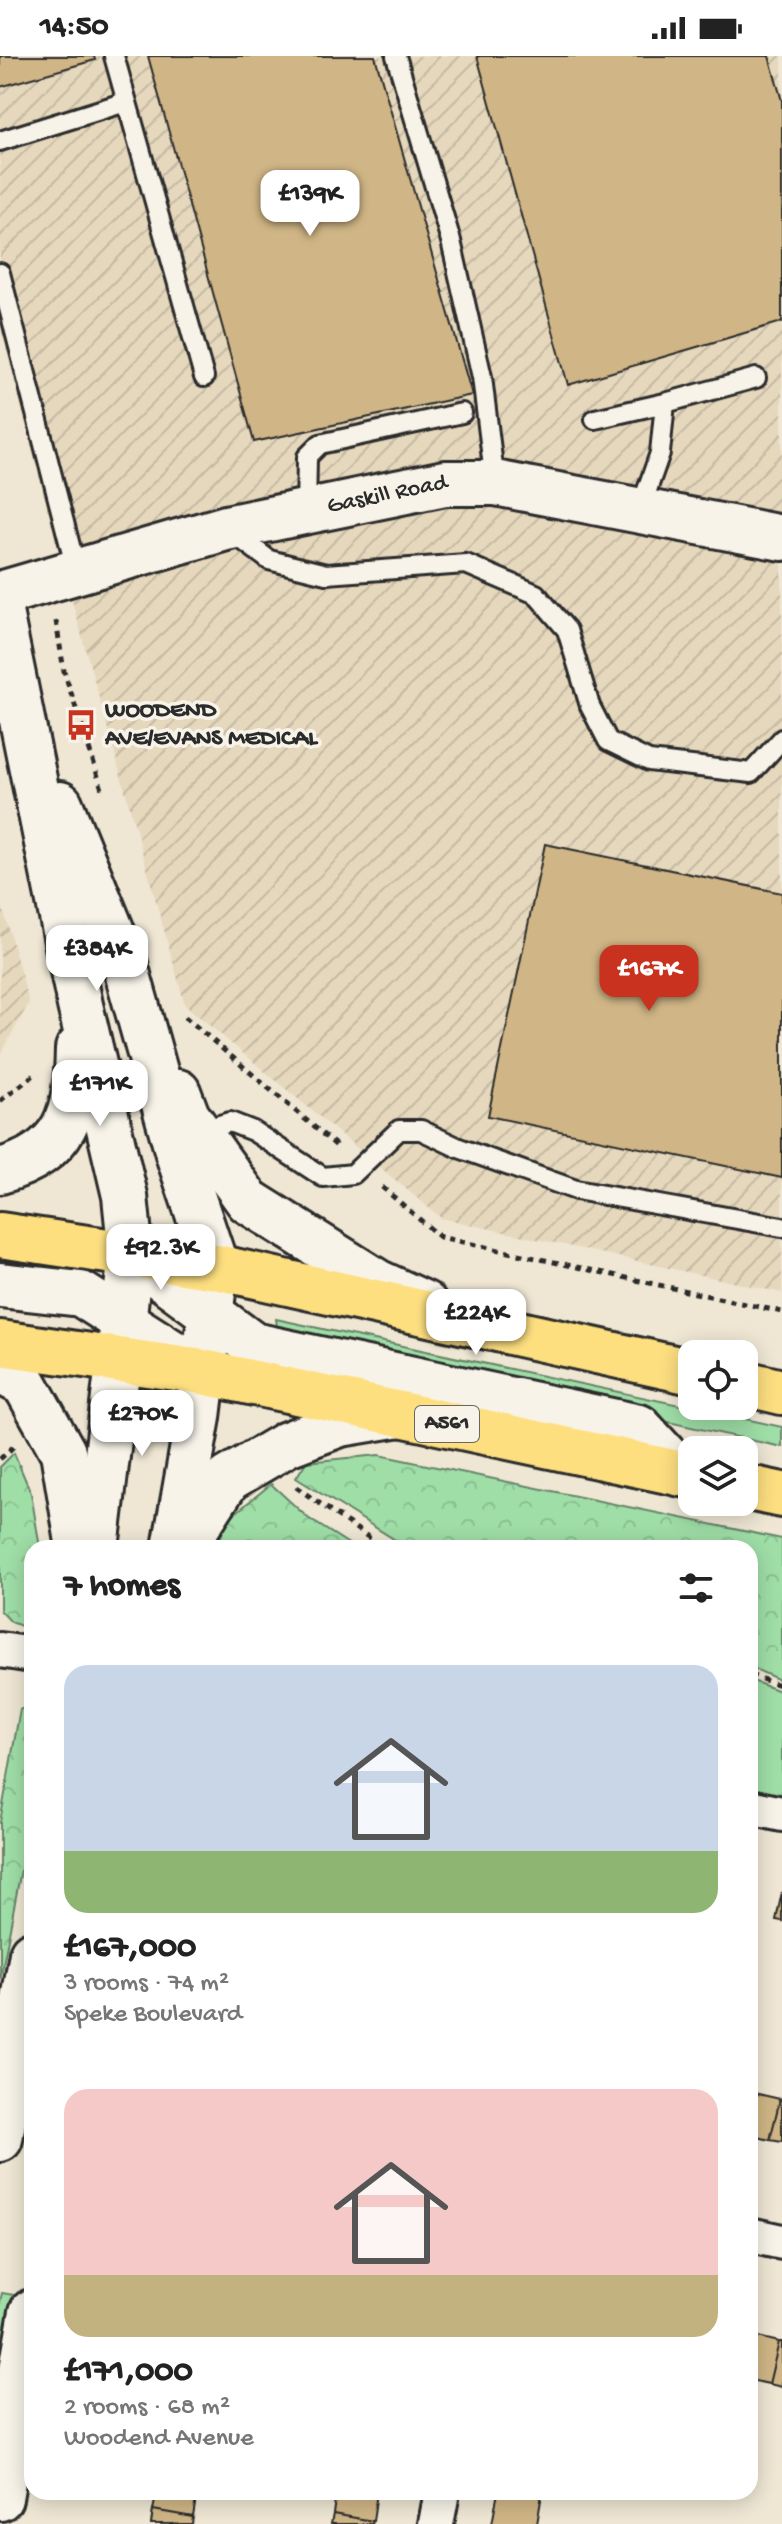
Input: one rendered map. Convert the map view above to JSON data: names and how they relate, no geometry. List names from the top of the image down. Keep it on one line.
{"streets":{"highway":["A561"],"street":["Gaskill Road"]},"places":{"bus stop":["WOODEND AVE/EVANS MEDICAL"]},"page":{"status":"14:50","price":["£139K","£384K","£167K","£171K","£92.3K","£224K","£270K"],"heading":"7 homes","list":[{"name":"£167,000","note":"3 rooms · 74 m² · Speke Boulevard"},{"name":"£171,000","note":"2 rooms · 68 m² · Woodend Avenue"}]}}
